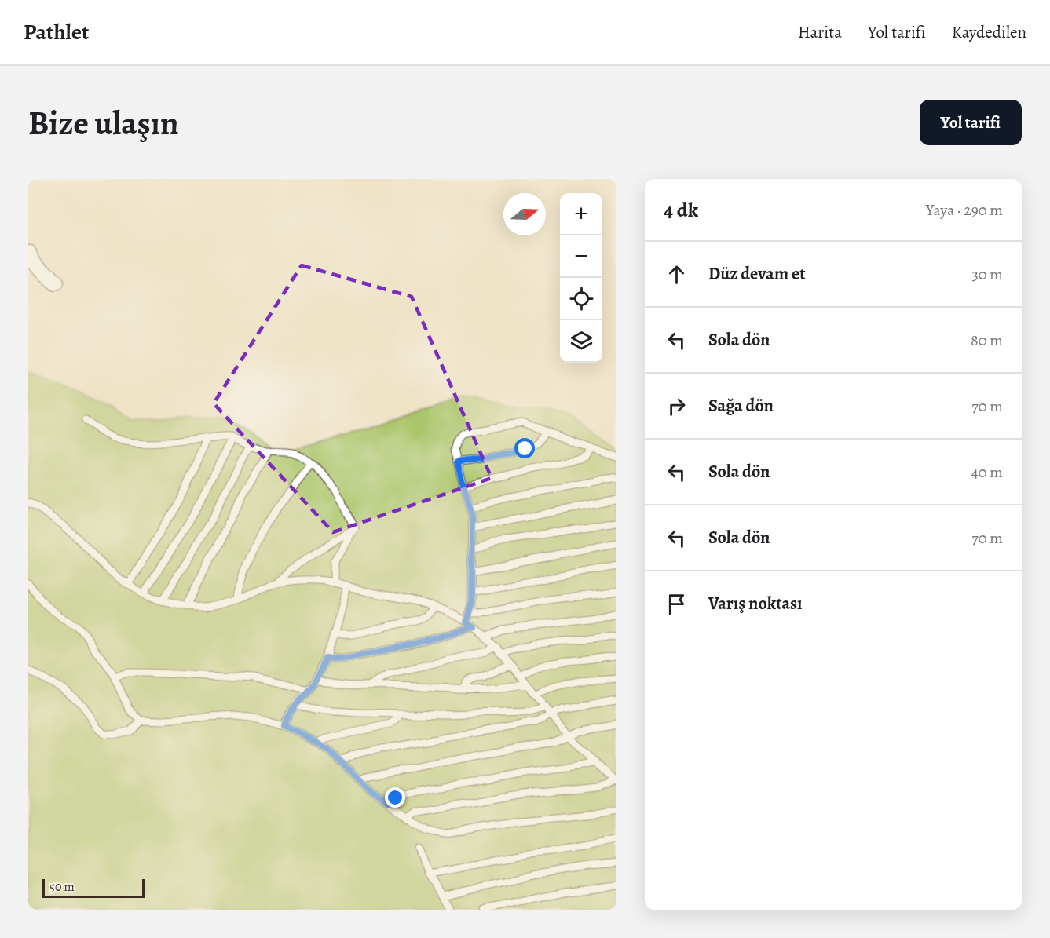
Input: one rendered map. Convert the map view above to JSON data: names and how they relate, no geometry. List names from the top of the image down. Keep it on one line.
{"scale_bar":"50 m","north":"right","page":{"header":"Pathlet","nav":["Harita","Yol tarifi","Kaydedilen"],"buttons":"Yol tarifi","title":"Bize ulaşın","heading":["4 dk","Yaya · 290 m"],"map_buttons":["+","−"],"list":[["Düz devam et","30 m"],["Sola dön","80 m"],["Sağa dön","70 m"],["Sola dön","40 m"],["Sola dön","70 m"],"Varış noktası"],"scale":"50 m"}}
